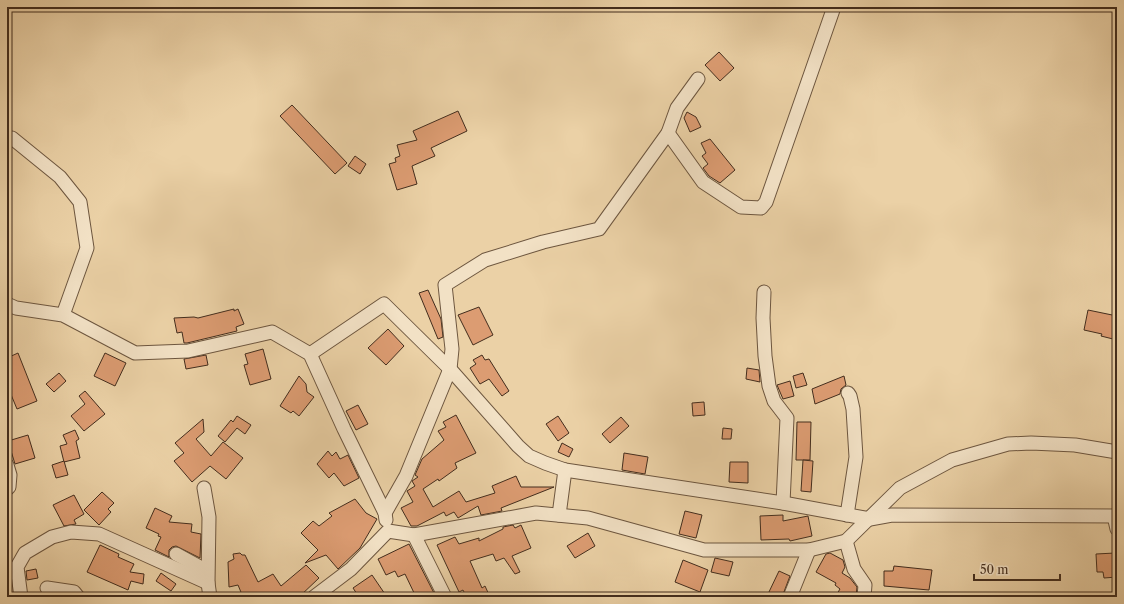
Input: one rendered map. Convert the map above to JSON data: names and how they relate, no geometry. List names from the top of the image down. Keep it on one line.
{"scale_bar":"50 m"}
